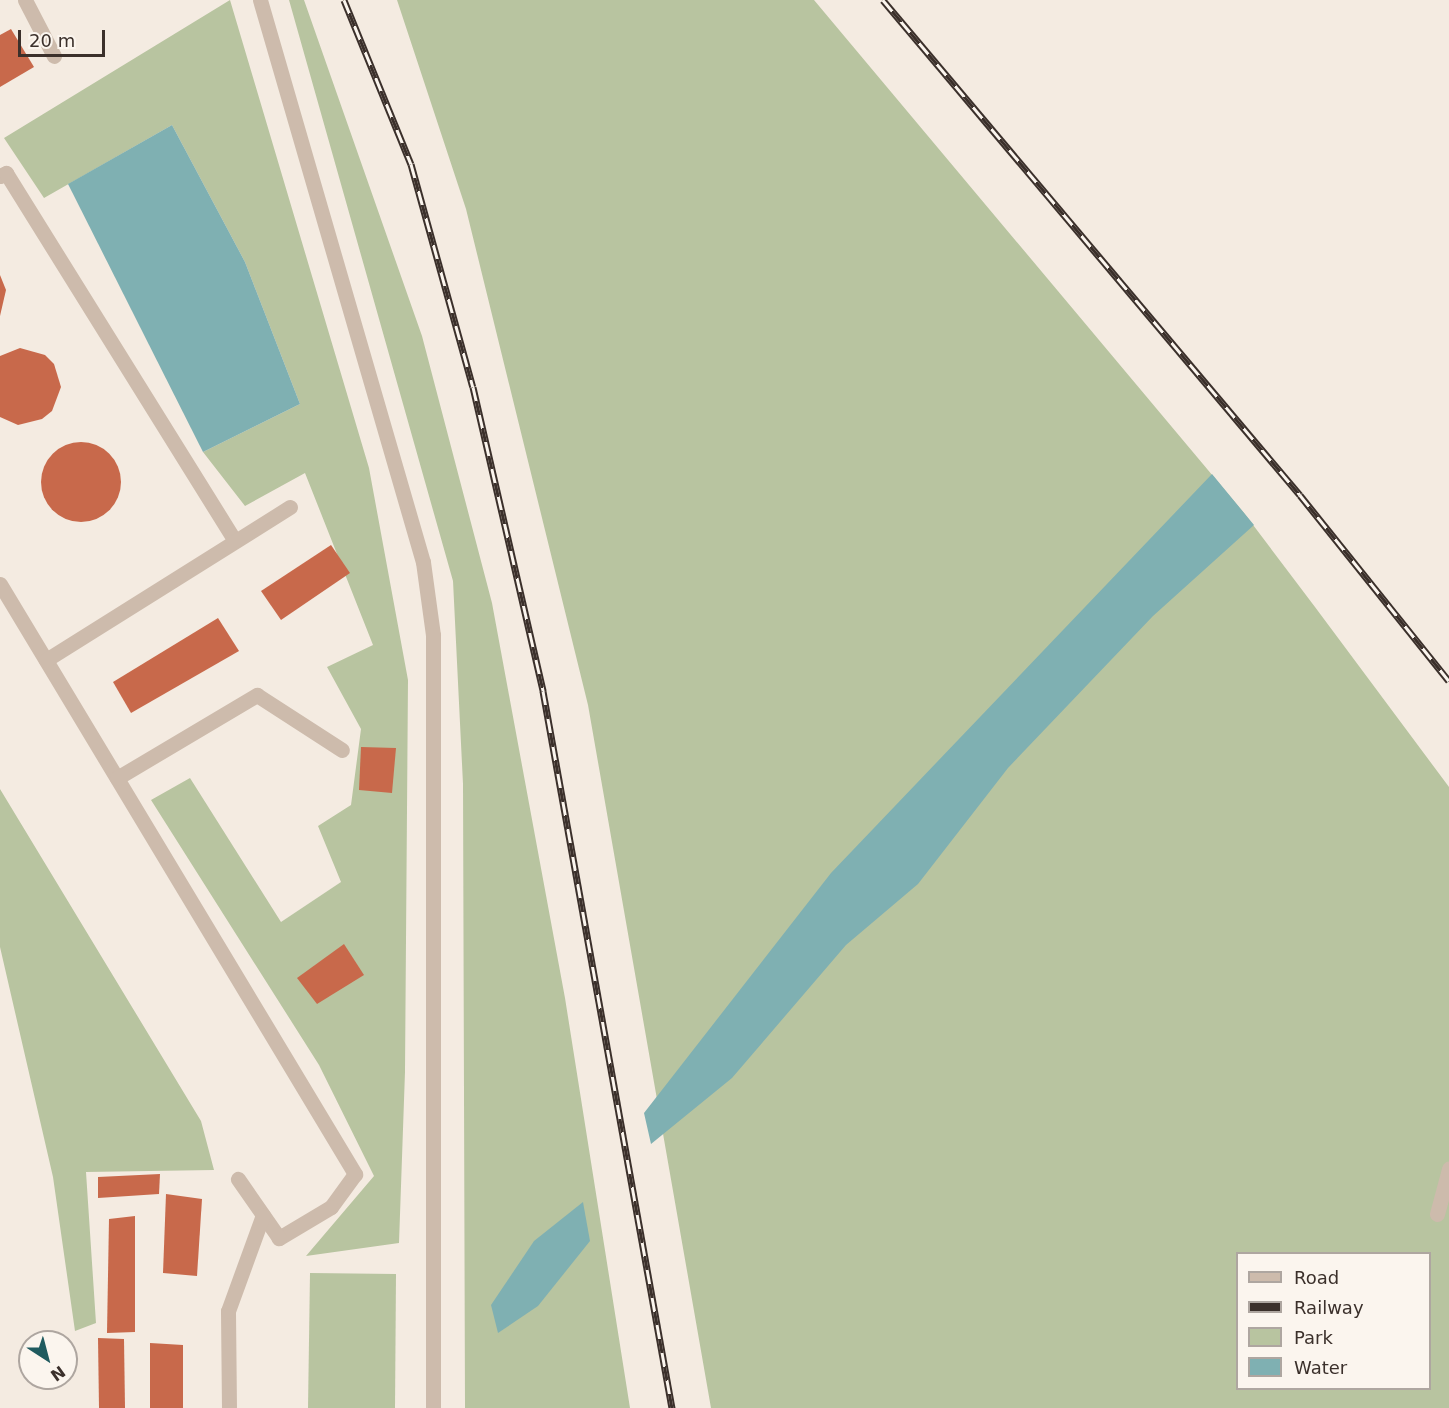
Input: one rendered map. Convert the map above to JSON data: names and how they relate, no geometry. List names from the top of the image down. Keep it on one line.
{"legend":["Road","Railway","Park","Water"],"scale_bar":"20 m","north":"bottom right"}
